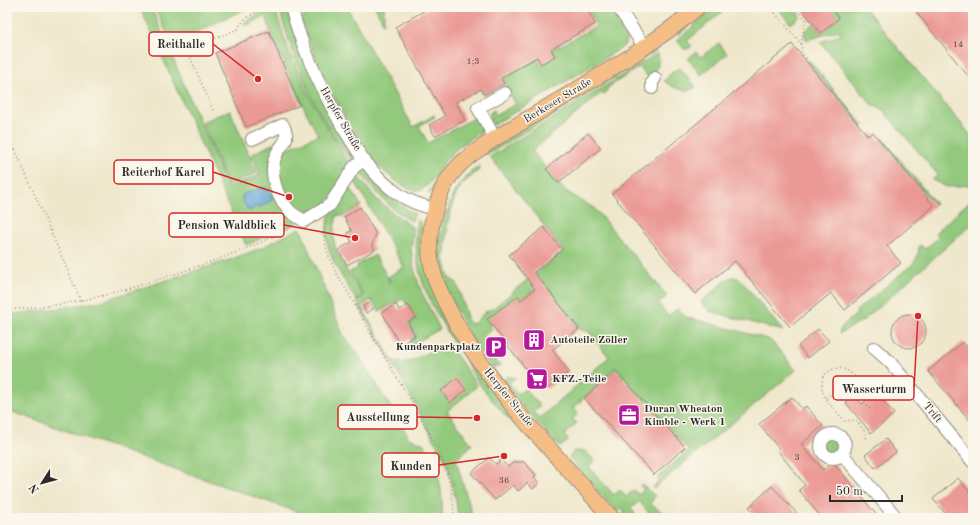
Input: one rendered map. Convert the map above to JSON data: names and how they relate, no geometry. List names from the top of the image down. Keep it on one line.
{"streets":{"main road":["Berkeser Straße","Herpfer Straße"],"street":["Trift"]},"crossings":[["Berkeser Straße","Herpfer Straße"]],"places":{"other":["Reithalle","Reiterhof Karel","Pension Waldblick","Wasserturm","Ausstellung","Kunden"],"building":["Autoteile Zöller"],"parking":["Kundenparkplatz"],"supermarket":["KFZ.-Teile"],"office":["Duran Wheaton Kimble - Werk 1"]},"house_numbers":["14","1;3","3","36"],"scale_bar":"50 m","north":"bottom left"}
